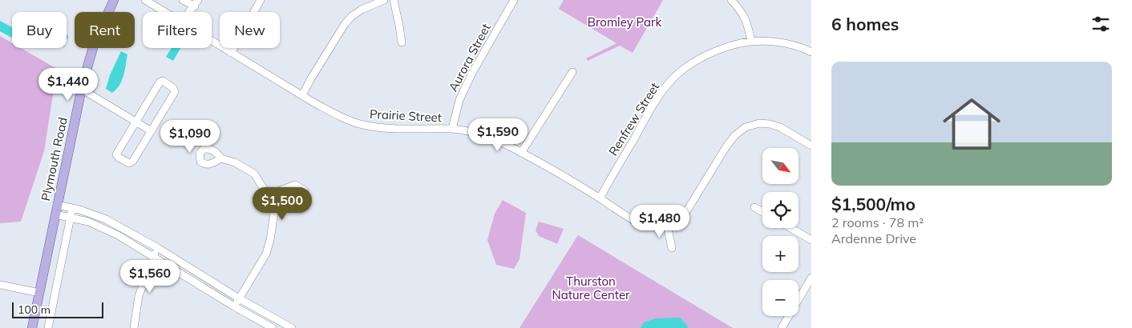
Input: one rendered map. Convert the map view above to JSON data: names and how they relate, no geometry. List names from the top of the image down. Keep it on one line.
{"streets":{"main road":["Plymouth Road"],"street":["Aurora Street","Prairie Street","Renfrew Street"]},"crossings":[["Aurora Street","Prairie Street"],["Prairie Street","Renfrew Street"]],"parks":["Bromley Park","Thurston Nature Center"],"scale_bar":"100 m","north":"bottom right","page":{"heading":"6 homes","chip":["Buy","Rent","Filters","New"],"list":[{"name":"$1,500/mo","note":"2 rooms · 78 m² · Ardenne Drive"}],"price":["$1,440","$1,590","$1,090","$1,500","$1,480","$1,560"],"map_buttons":["+","−"],"scale":"100 m"}}
